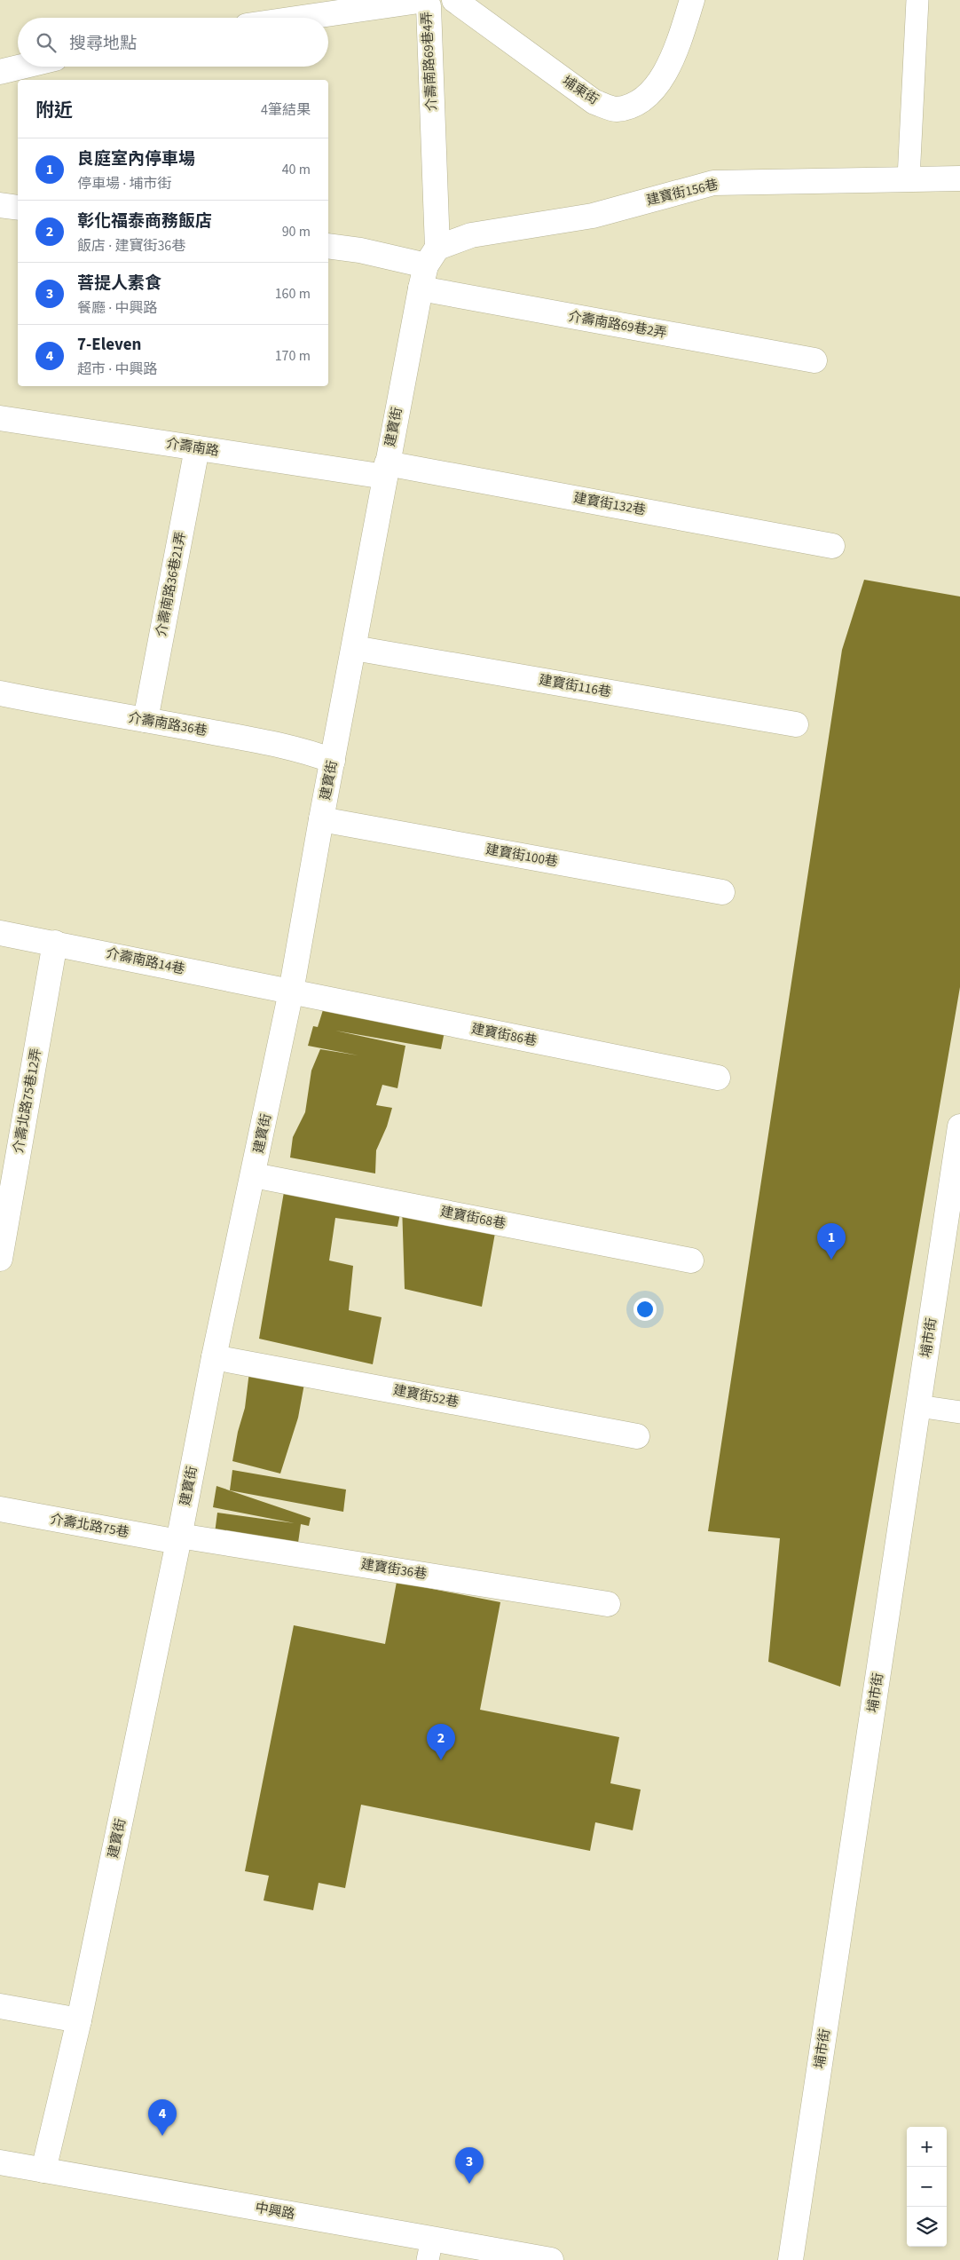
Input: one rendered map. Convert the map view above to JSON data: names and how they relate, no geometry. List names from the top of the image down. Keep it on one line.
{"streets":{"street":["介壽南路69巷4弄","埔東街","建寶街156巷","介壽南路69巷2弄","建寶街","介壽南路","建寶街132巷","介壽南路36巷21弄","建寶街116巷","介壽南路36巷","建寶街100巷","介壽南路14巷","建寶街86巷","介壽北路75巷12弄","建寶街68巷","埔市街","建寶街52巷","介壽北路75巷","建寶街36巷","中興路"]},"crossings":[["介壽南路69巷4弄","建寶街156巷"],["介壽南路69巷4弄","建寶街"],["建寶街156巷","建寶街"],["介壽南路69巷2弄","建寶街"],["建寶街","介壽南路"],["建寶街","建寶街132巷"],["建寶街","建寶街116巷"],["建寶街","介壽南路36巷"],["建寶街","建寶街100巷"],["建寶街","介壽南路14巷"],["建寶街","建寶街86巷"],["建寶街","建寶街68巷"],["建寶街","建寶街52巷"],["建寶街","介壽北路75巷"],["建寶街","建寶街36巷"],["建寶街","中興路"],["介壽南路","建寶街132巷"],["介壽南路","介壽南路36巷21弄"],["介壽南路36巷21弄","介壽南路36巷"],["介壽南路14巷","建寶街86巷"],["介壽南路14巷","介壽北路75巷12弄"],["介壽北路75巷","建寶街36巷"]],"page":{"search":"搜尋地點","heading":["附近","4筆結果"],"list":[{"mark":"1","name":"良庭室內停車場","note":"停車場 · 埔市街","value":"40 m"},{"mark":"2","name":"彰化福泰商務飯店","note":"飯店 · 建寶街36巷","value":"90 m"},{"mark":"3","name":"菩提人素食","note":"餐廳 · 中興路","value":"160 m"},{"mark":"4","name":"7-Eleven","note":"超市 · 中興路","value":"170 m"}],"pins":["1","2","4","3"],"map_buttons":["+","−"]}}
